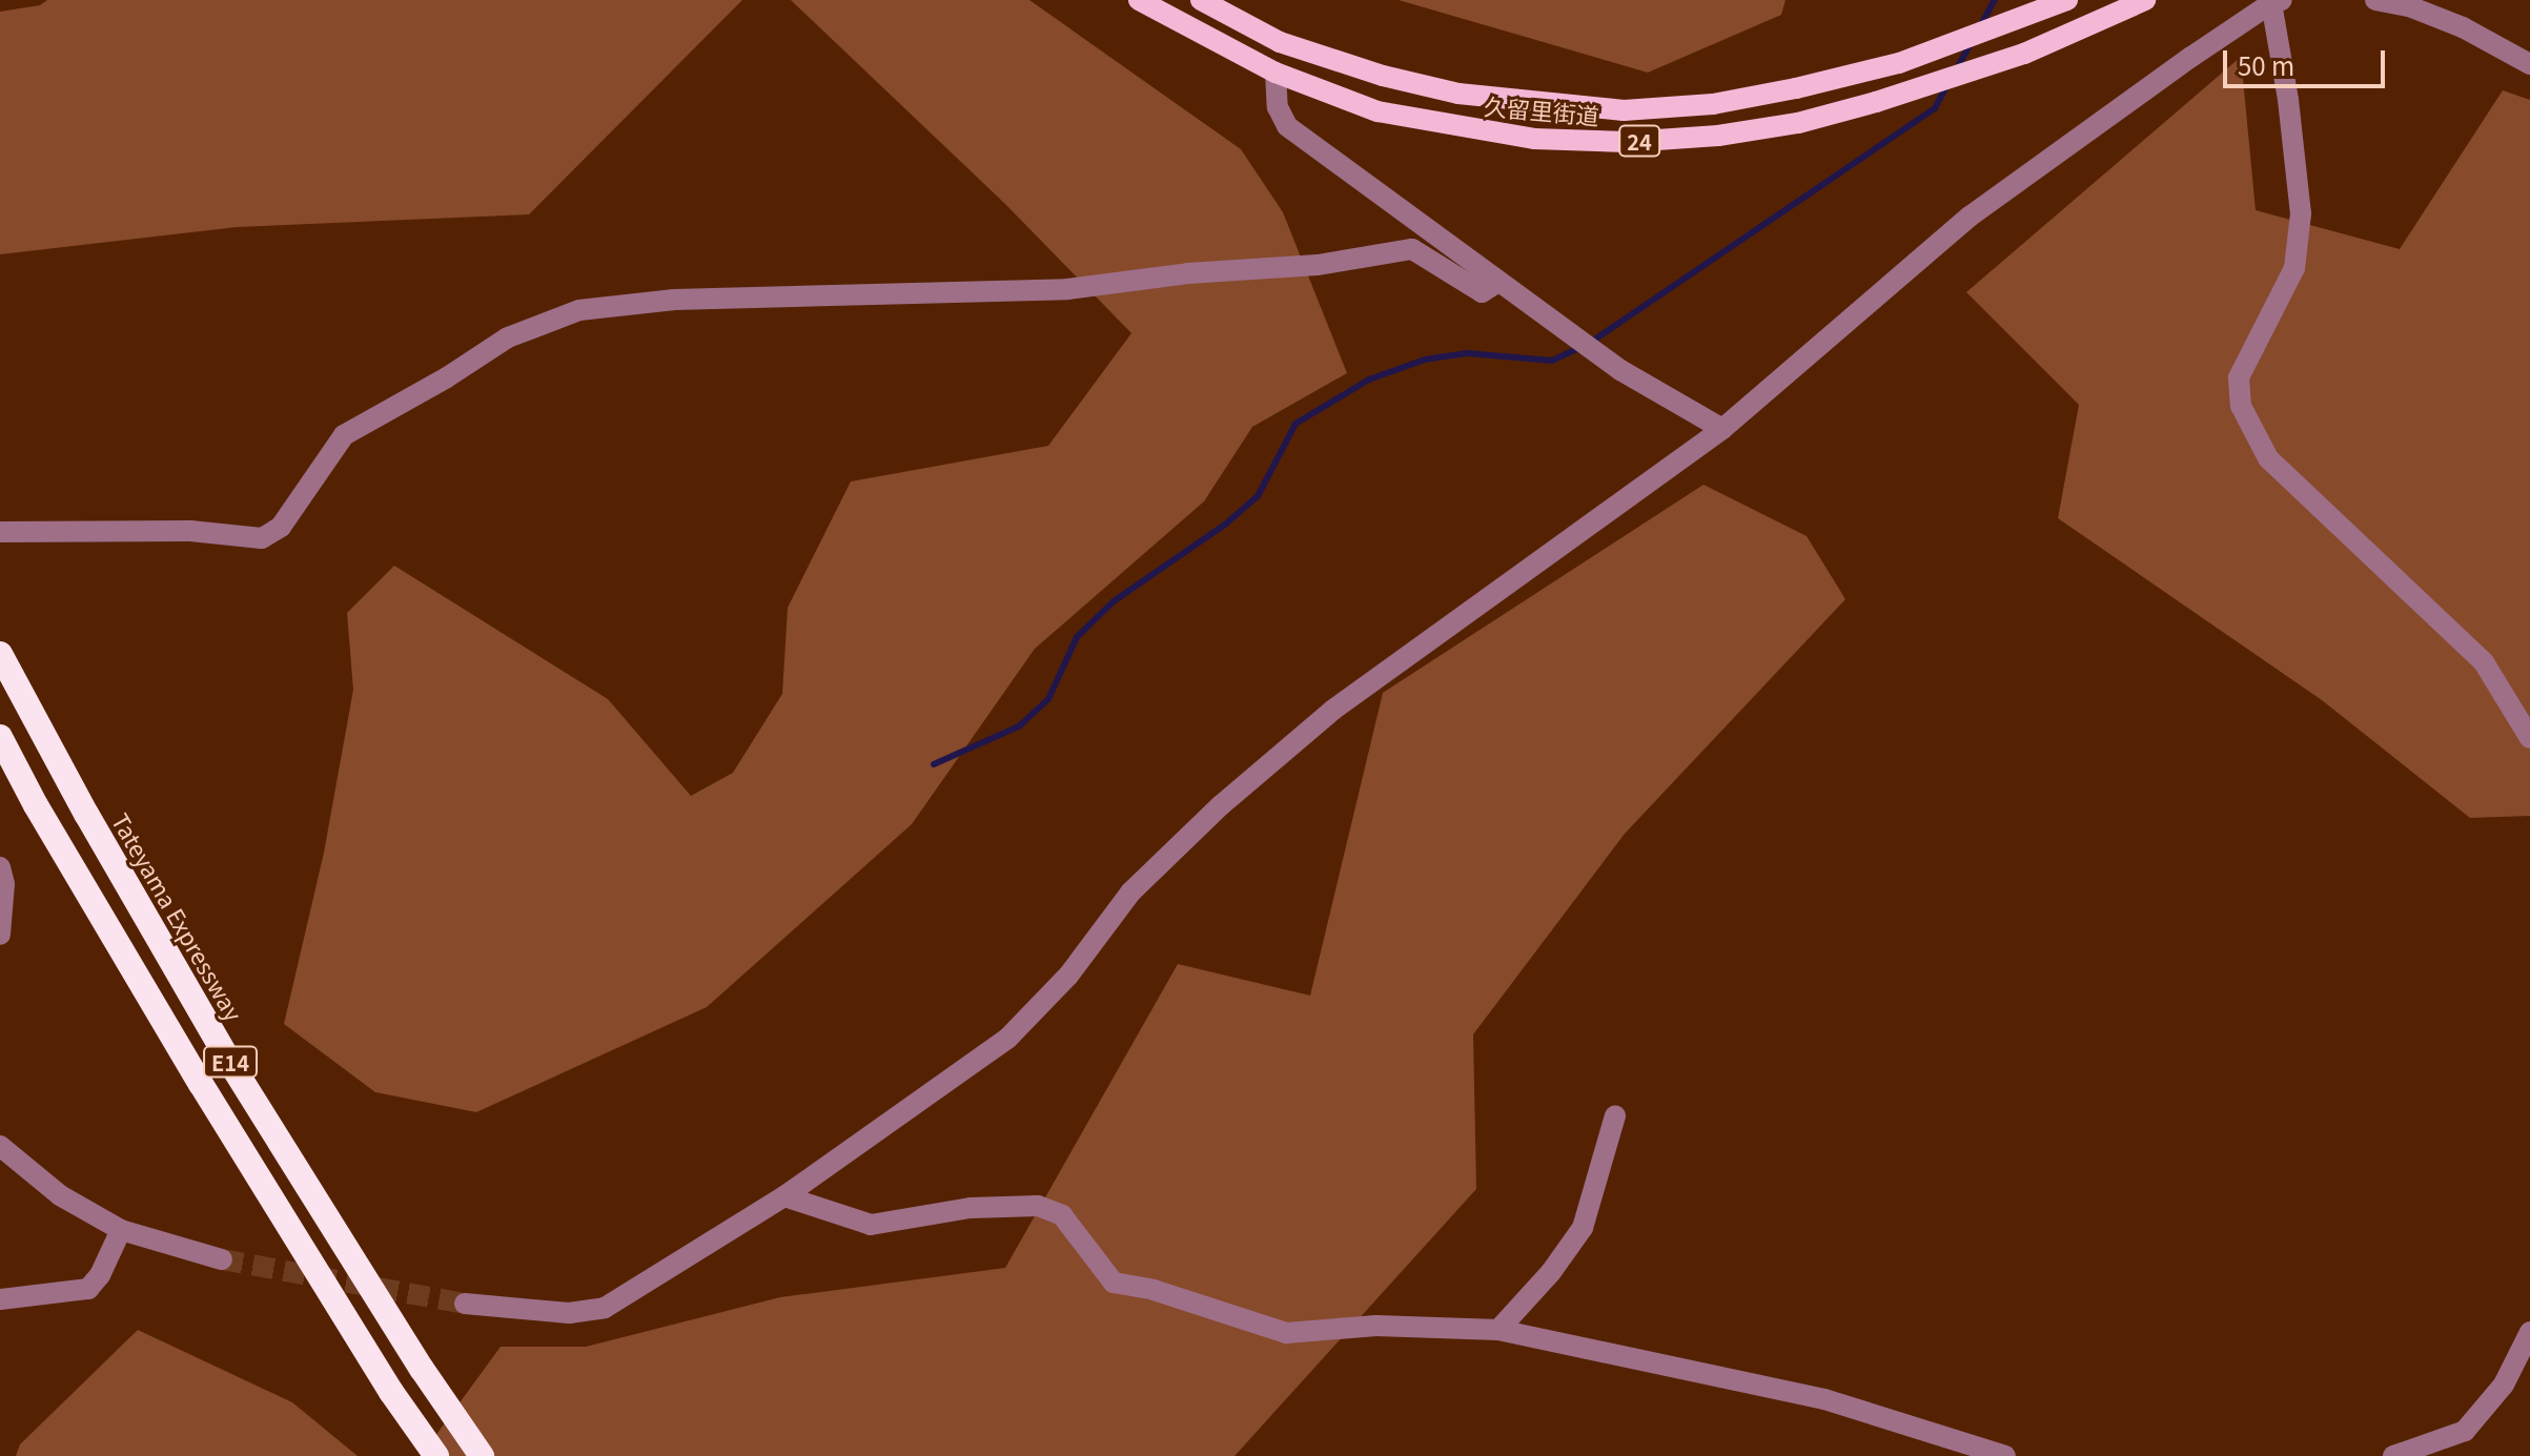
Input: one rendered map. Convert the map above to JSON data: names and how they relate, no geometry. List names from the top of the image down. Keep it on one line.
{"streets":{"highway":["Tateyama Expressway","E14"],"main road":["久留里街道","24"]},"scale_bar":"50 m"}
